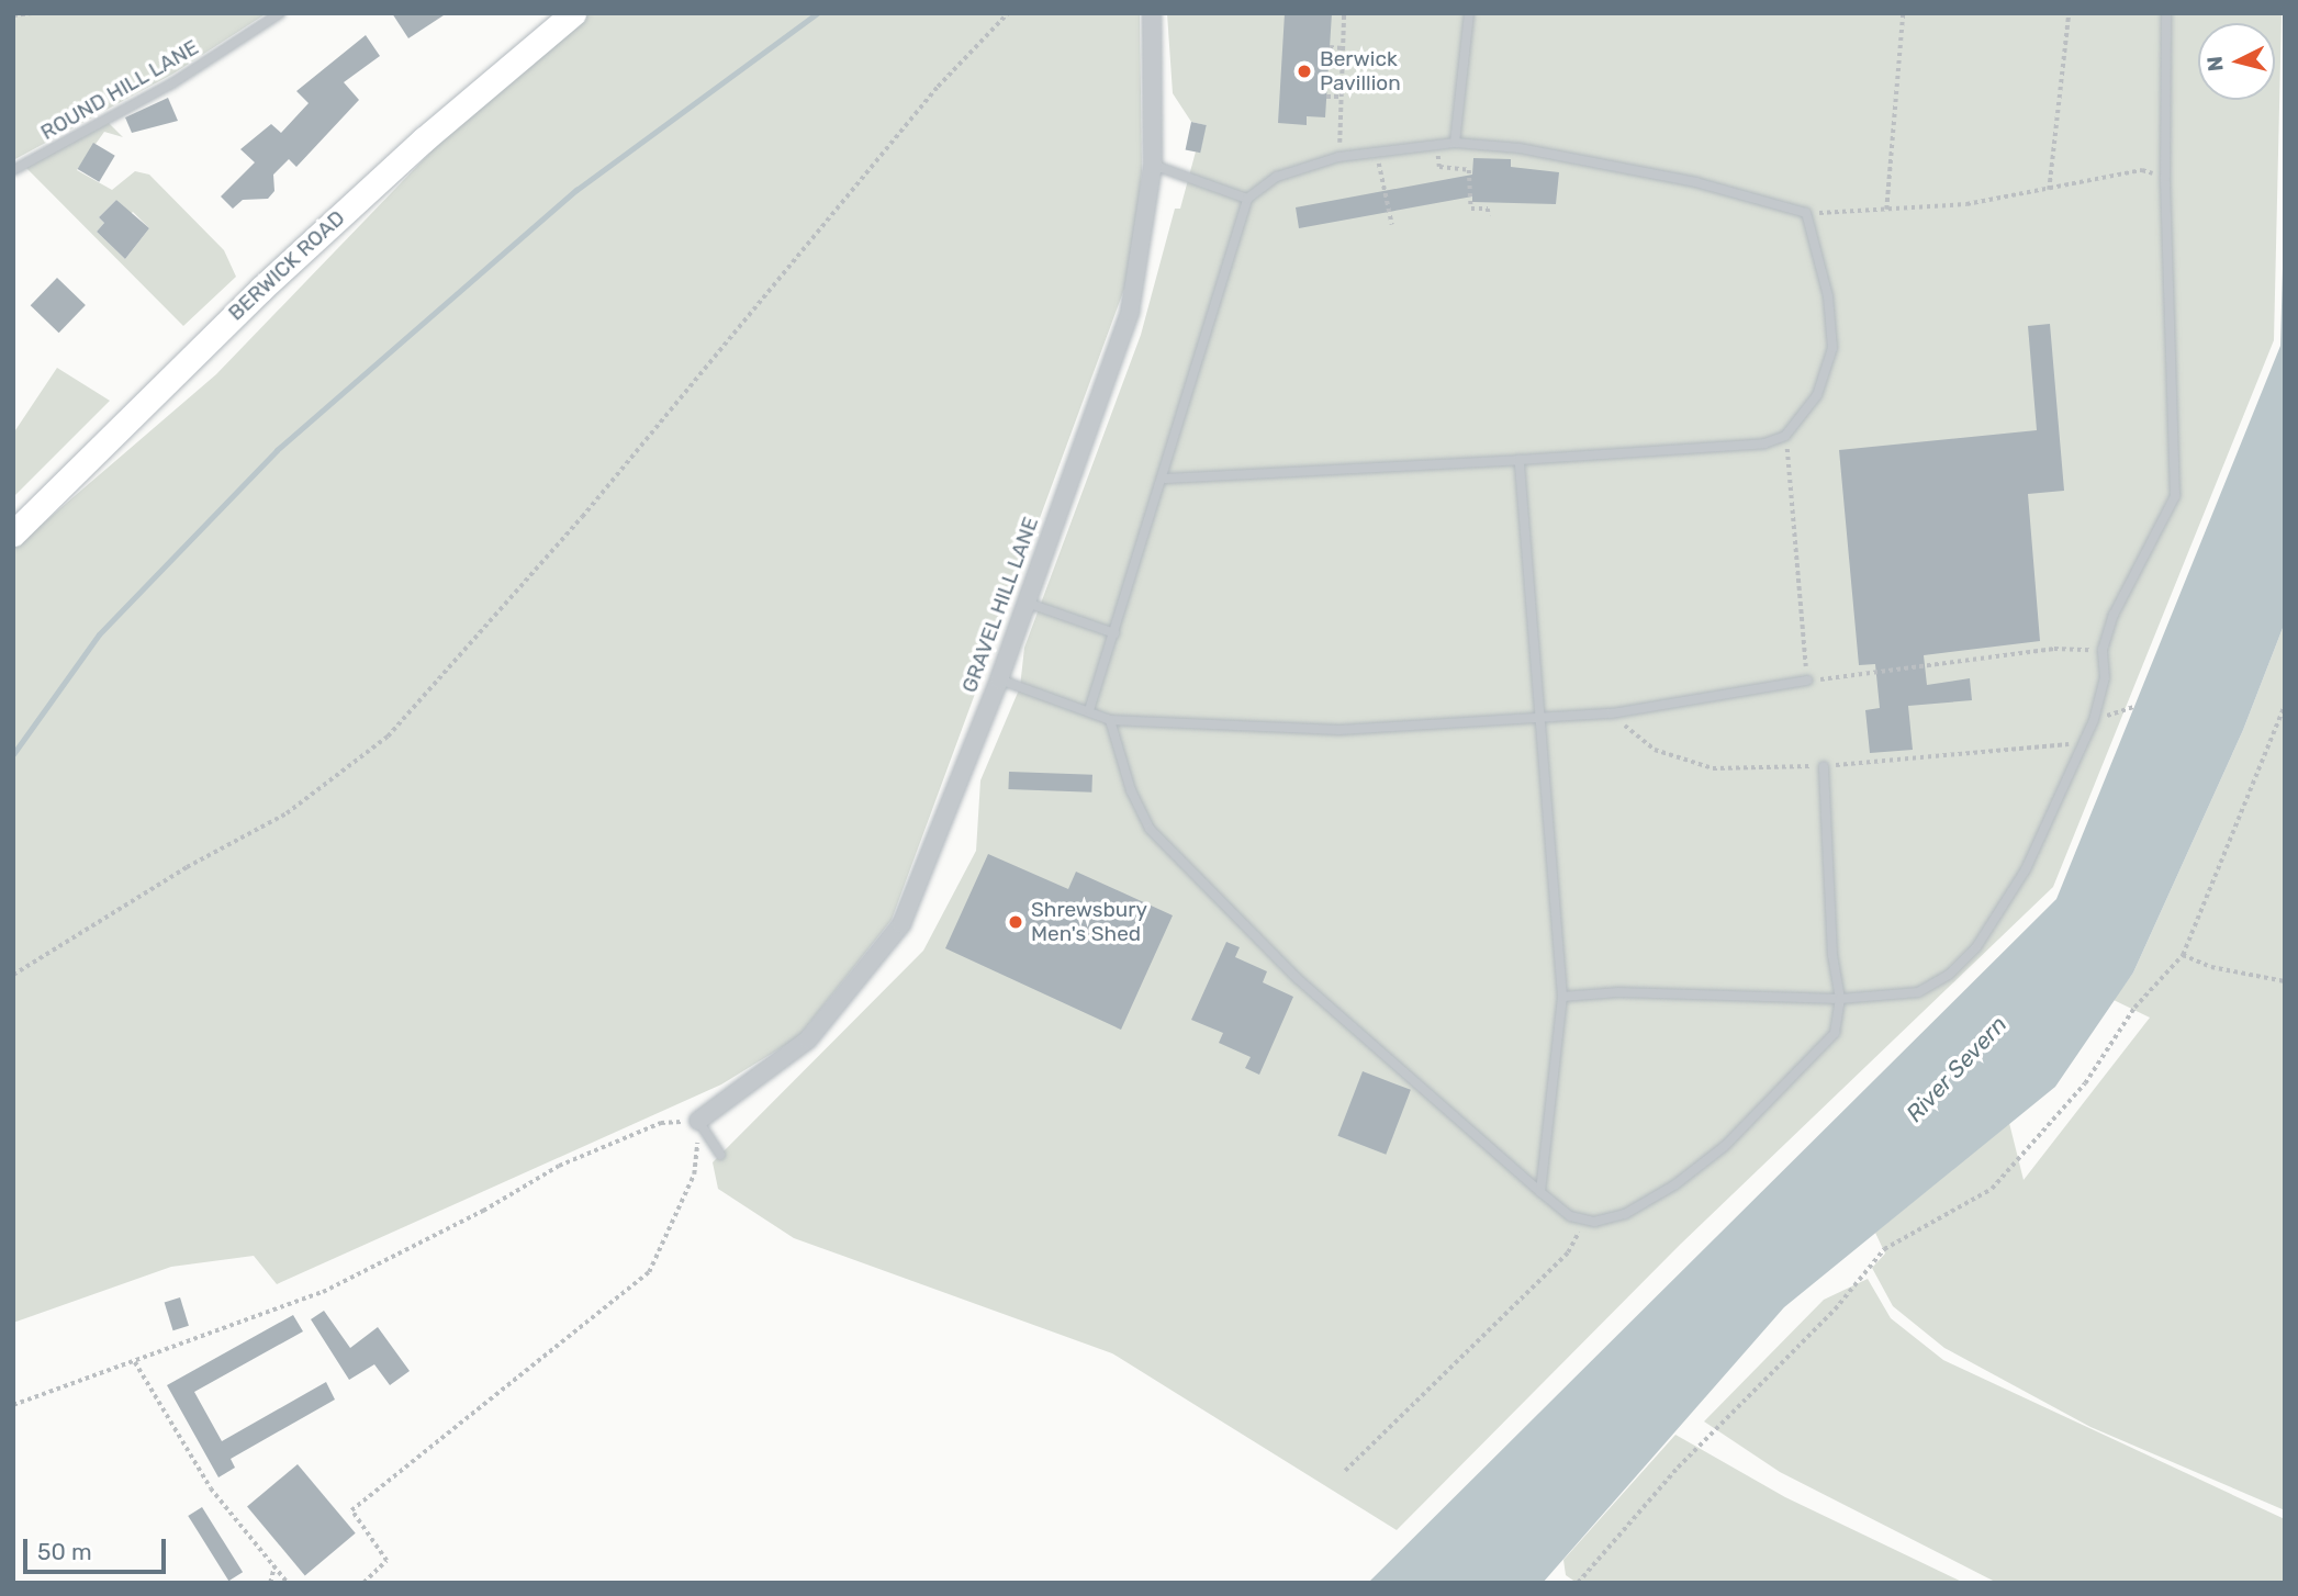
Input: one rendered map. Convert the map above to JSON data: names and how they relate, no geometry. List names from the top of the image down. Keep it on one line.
{"streets":{"main road":["BERWICK ROAD"],"street":["GRAVEL HILL LANE"],"lane":["ROUND HILL LANE"]},"water":["River Severn"],"places":["Berwick Pavillion","Shrewsbury Men's Shed"],"scale_bar":"50 m","north":"left"}
